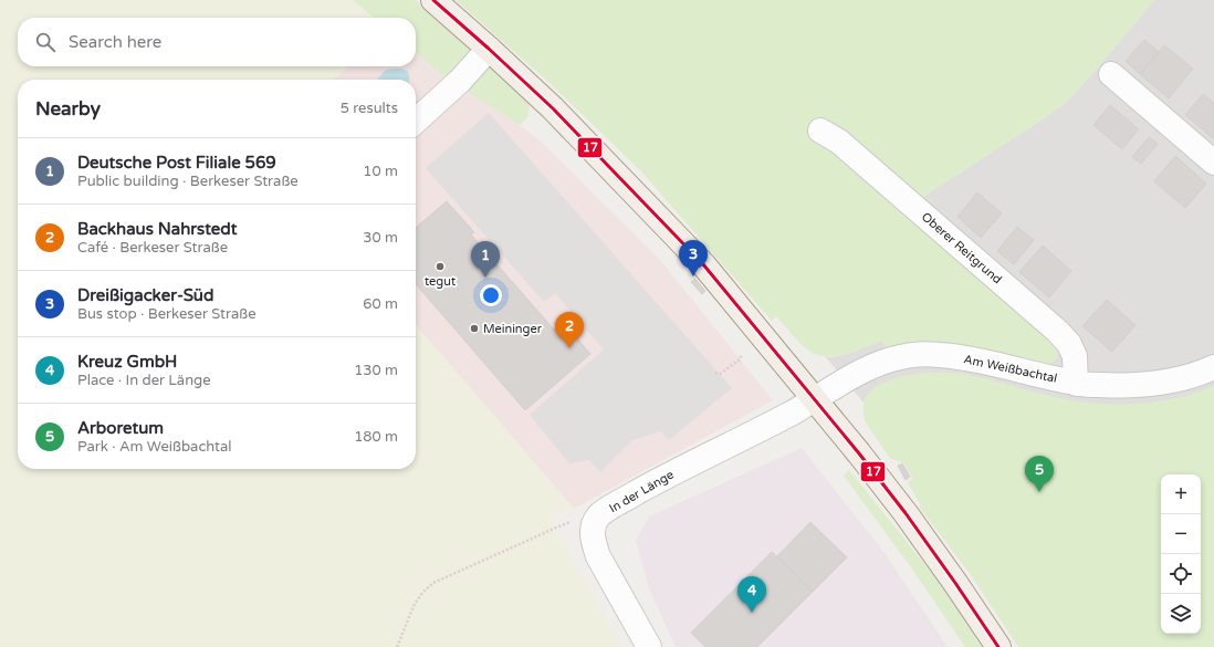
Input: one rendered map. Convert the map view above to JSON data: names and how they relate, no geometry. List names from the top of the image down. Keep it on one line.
{"streets":{"street":["Oberer Reitgrund","Am Weißbachtal","In der Länge"]},"crossings":[["Oberer Reitgrund","Am Weißbachtal"],["Am Weißbachtal","In der Länge"]],"places":["tegut","Meininger"],"lines":["transit line 17"],"page":{"search":"Search here","heading":["Nearby","5 results"],"list":[{"mark":"1","name":"Deutsche Post Filiale 569","note":"Public building · Berkeser Straße","value":"10 m"},{"mark":"2","name":"Backhaus Nahrstedt","note":"Café · Berkeser Straße","value":"30 m"},{"mark":"3","name":"Dreißigacker-Süd","note":"Bus stop · Berkeser Straße","value":"60 m"},{"mark":"4","name":"Kreuz GmbH","note":"Place · In der Länge","value":"130 m"},{"mark":"5","name":"Arboretum","note":"Park · Am Weißbachtal","value":"180 m"}],"pins":["3","1","2","5","4"],"map_buttons":["+","−"]}}
